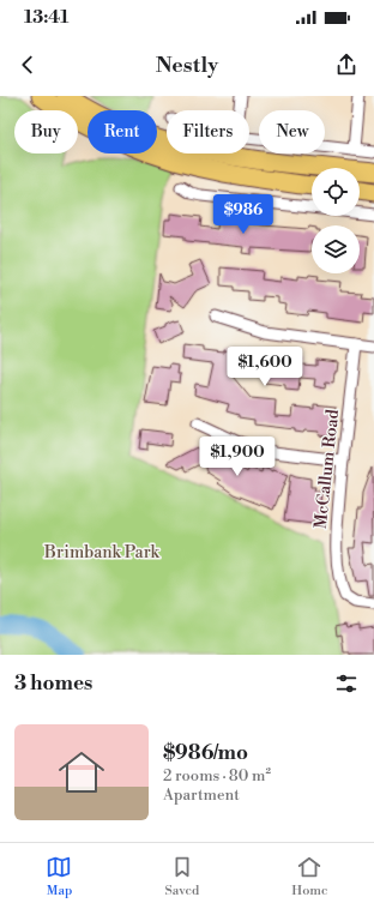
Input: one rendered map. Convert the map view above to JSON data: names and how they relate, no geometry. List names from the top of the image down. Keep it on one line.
{"streets":{"street":["McCallum Road"]},"parks":["Brimbank Park"],"page":{"status":"13:41","header":"Nestly","chip":["Buy","Rent","Filters","New"],"price":["$986","$1,600","$1,900"],"heading":"3 homes","list":[{"name":"$986/mo","note":"2 rooms · 80 m² · Apartment"}],"tabs":["Map","Saved","Home"]}}
